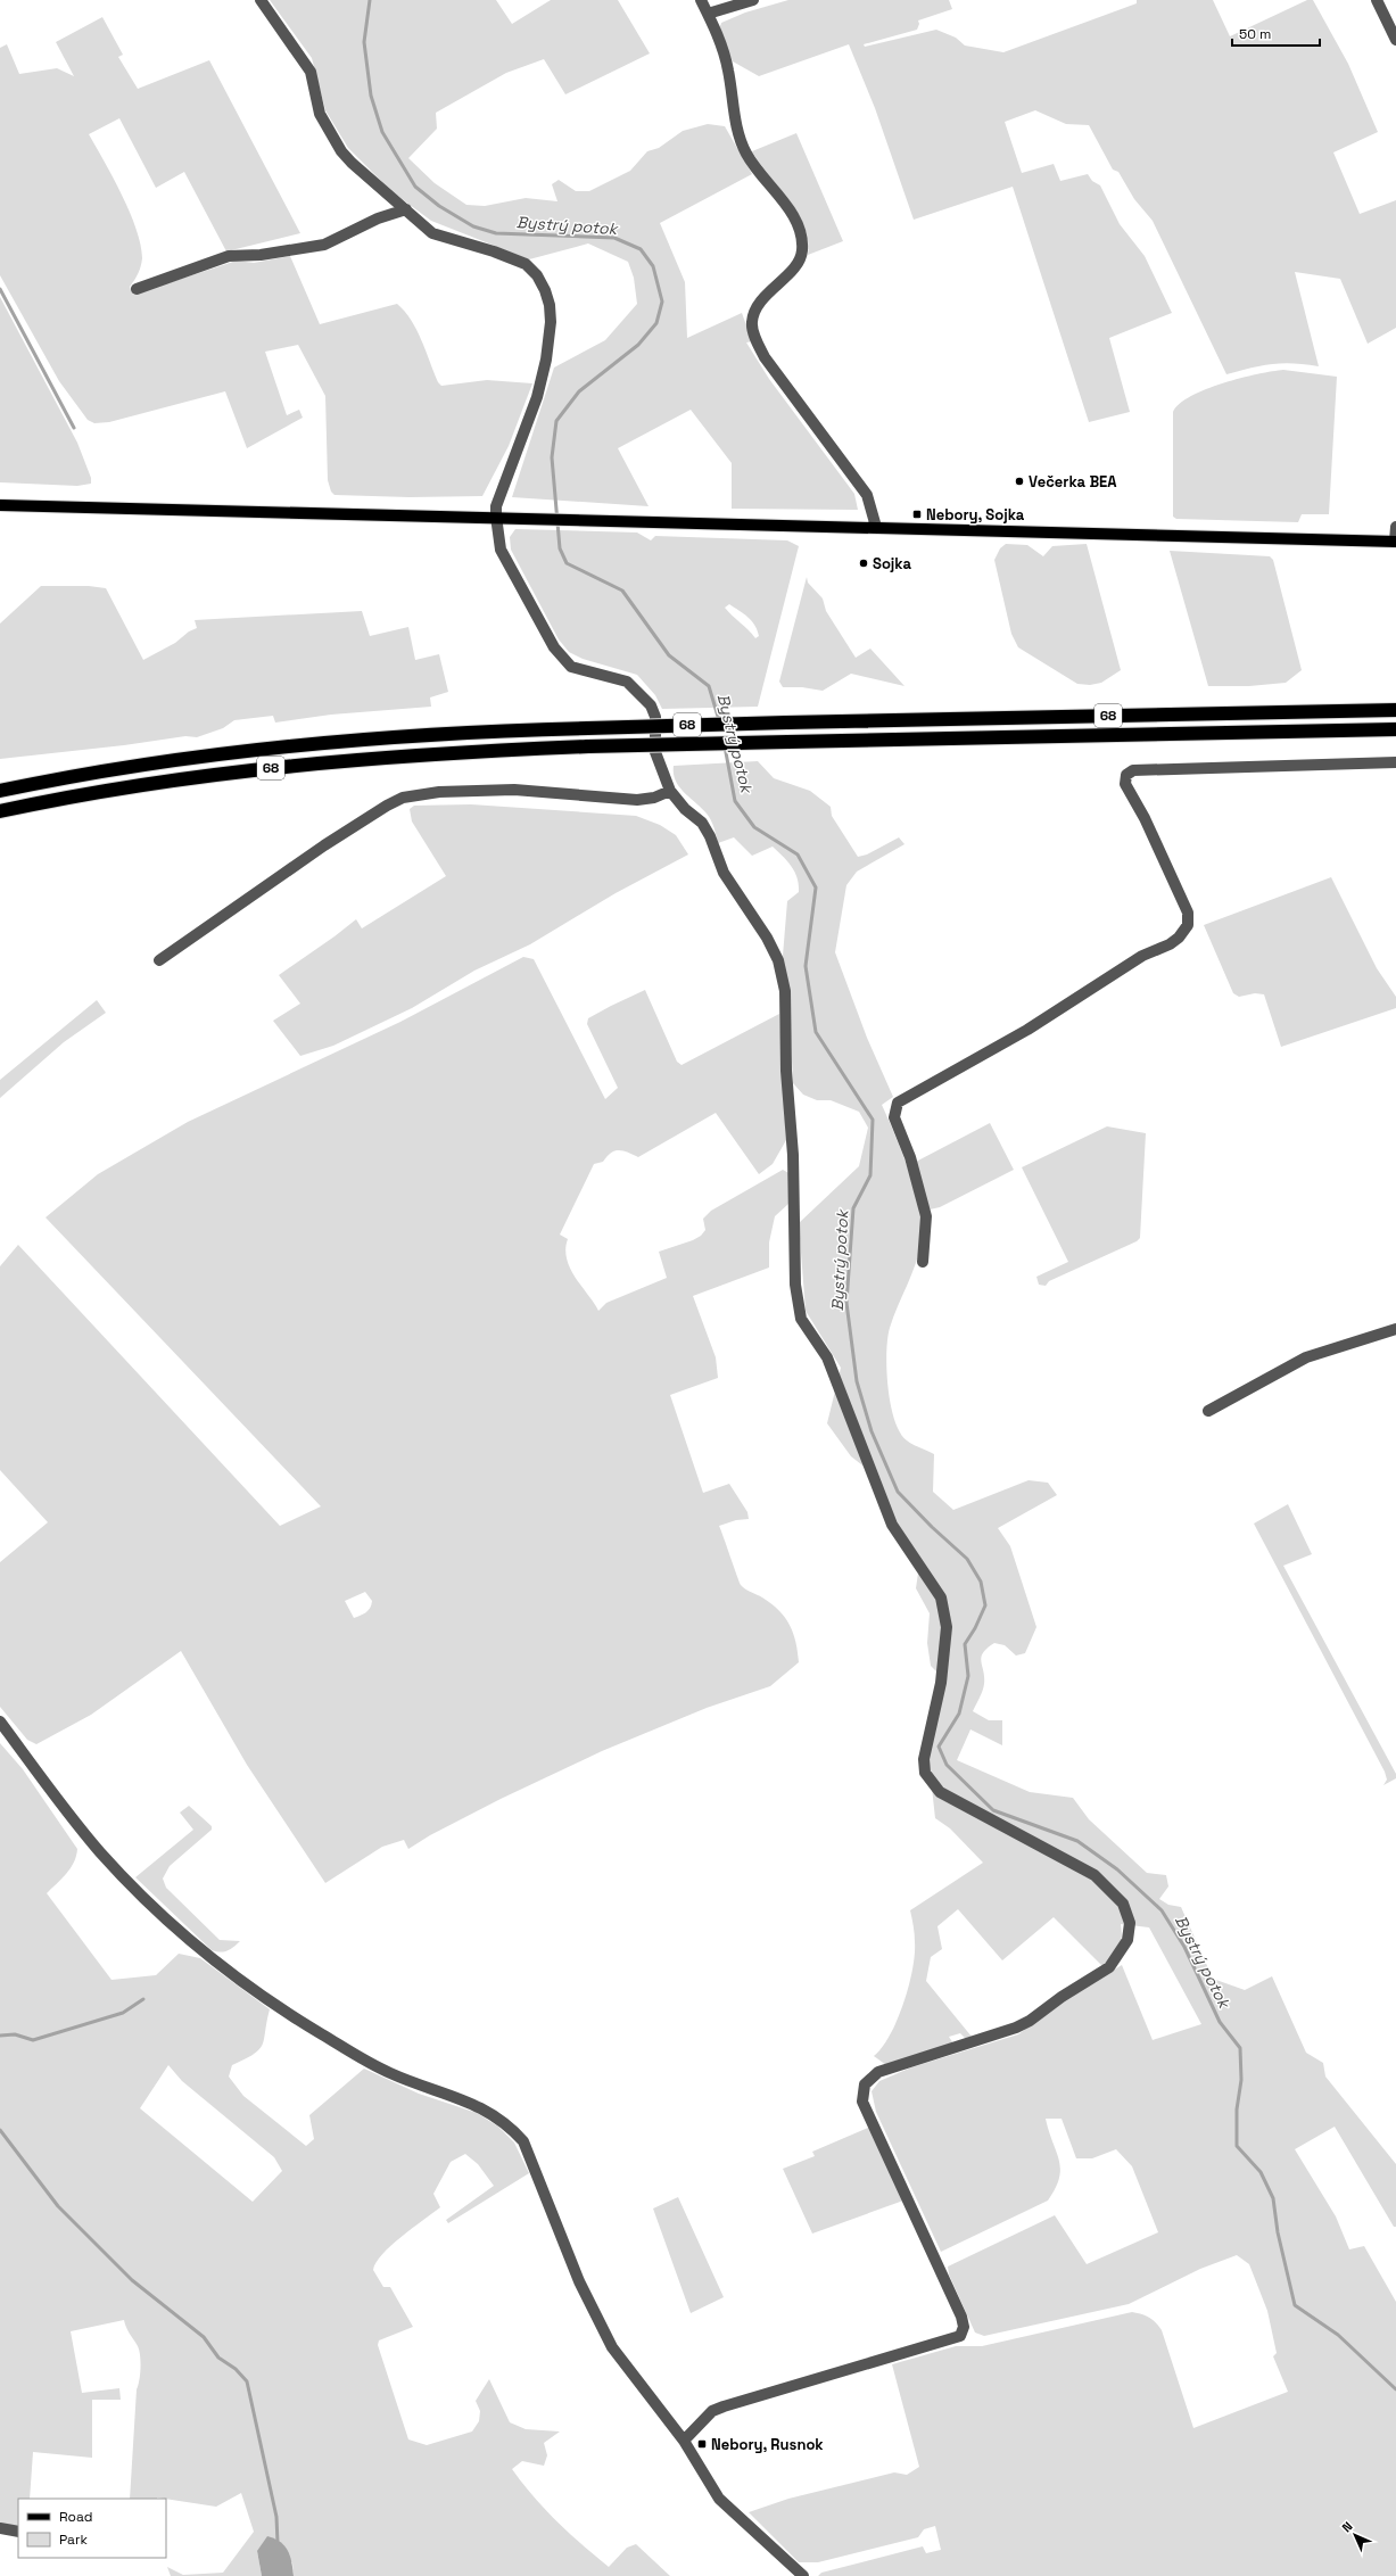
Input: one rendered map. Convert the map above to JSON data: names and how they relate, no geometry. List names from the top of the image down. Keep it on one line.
{"streets":{"highway":["68"]},"water":["Bystrý potok"],"places":{"other":["Večerka BEA","Sojka"],"transit":["Nebory, Sojka","Nebory, Rusnok"]},"legend":["Road","Park"],"scale_bar":"50 m","north":"top left"}
